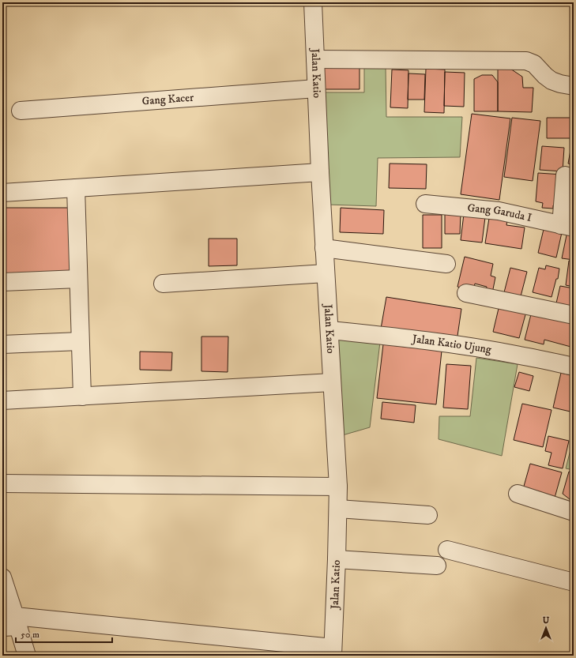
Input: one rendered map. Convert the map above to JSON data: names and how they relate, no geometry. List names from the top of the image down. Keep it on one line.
{"streets":{"street":["Jalan Katio","Gang Kacer","Gang Garuda I","Jalan Katio Ujung"]},"crossings":[["Jalan Katio","Gang Kacer"],["Jalan Katio","Jalan Katio Ujung"]],"scale_bar":"50 m","north":"top"}
